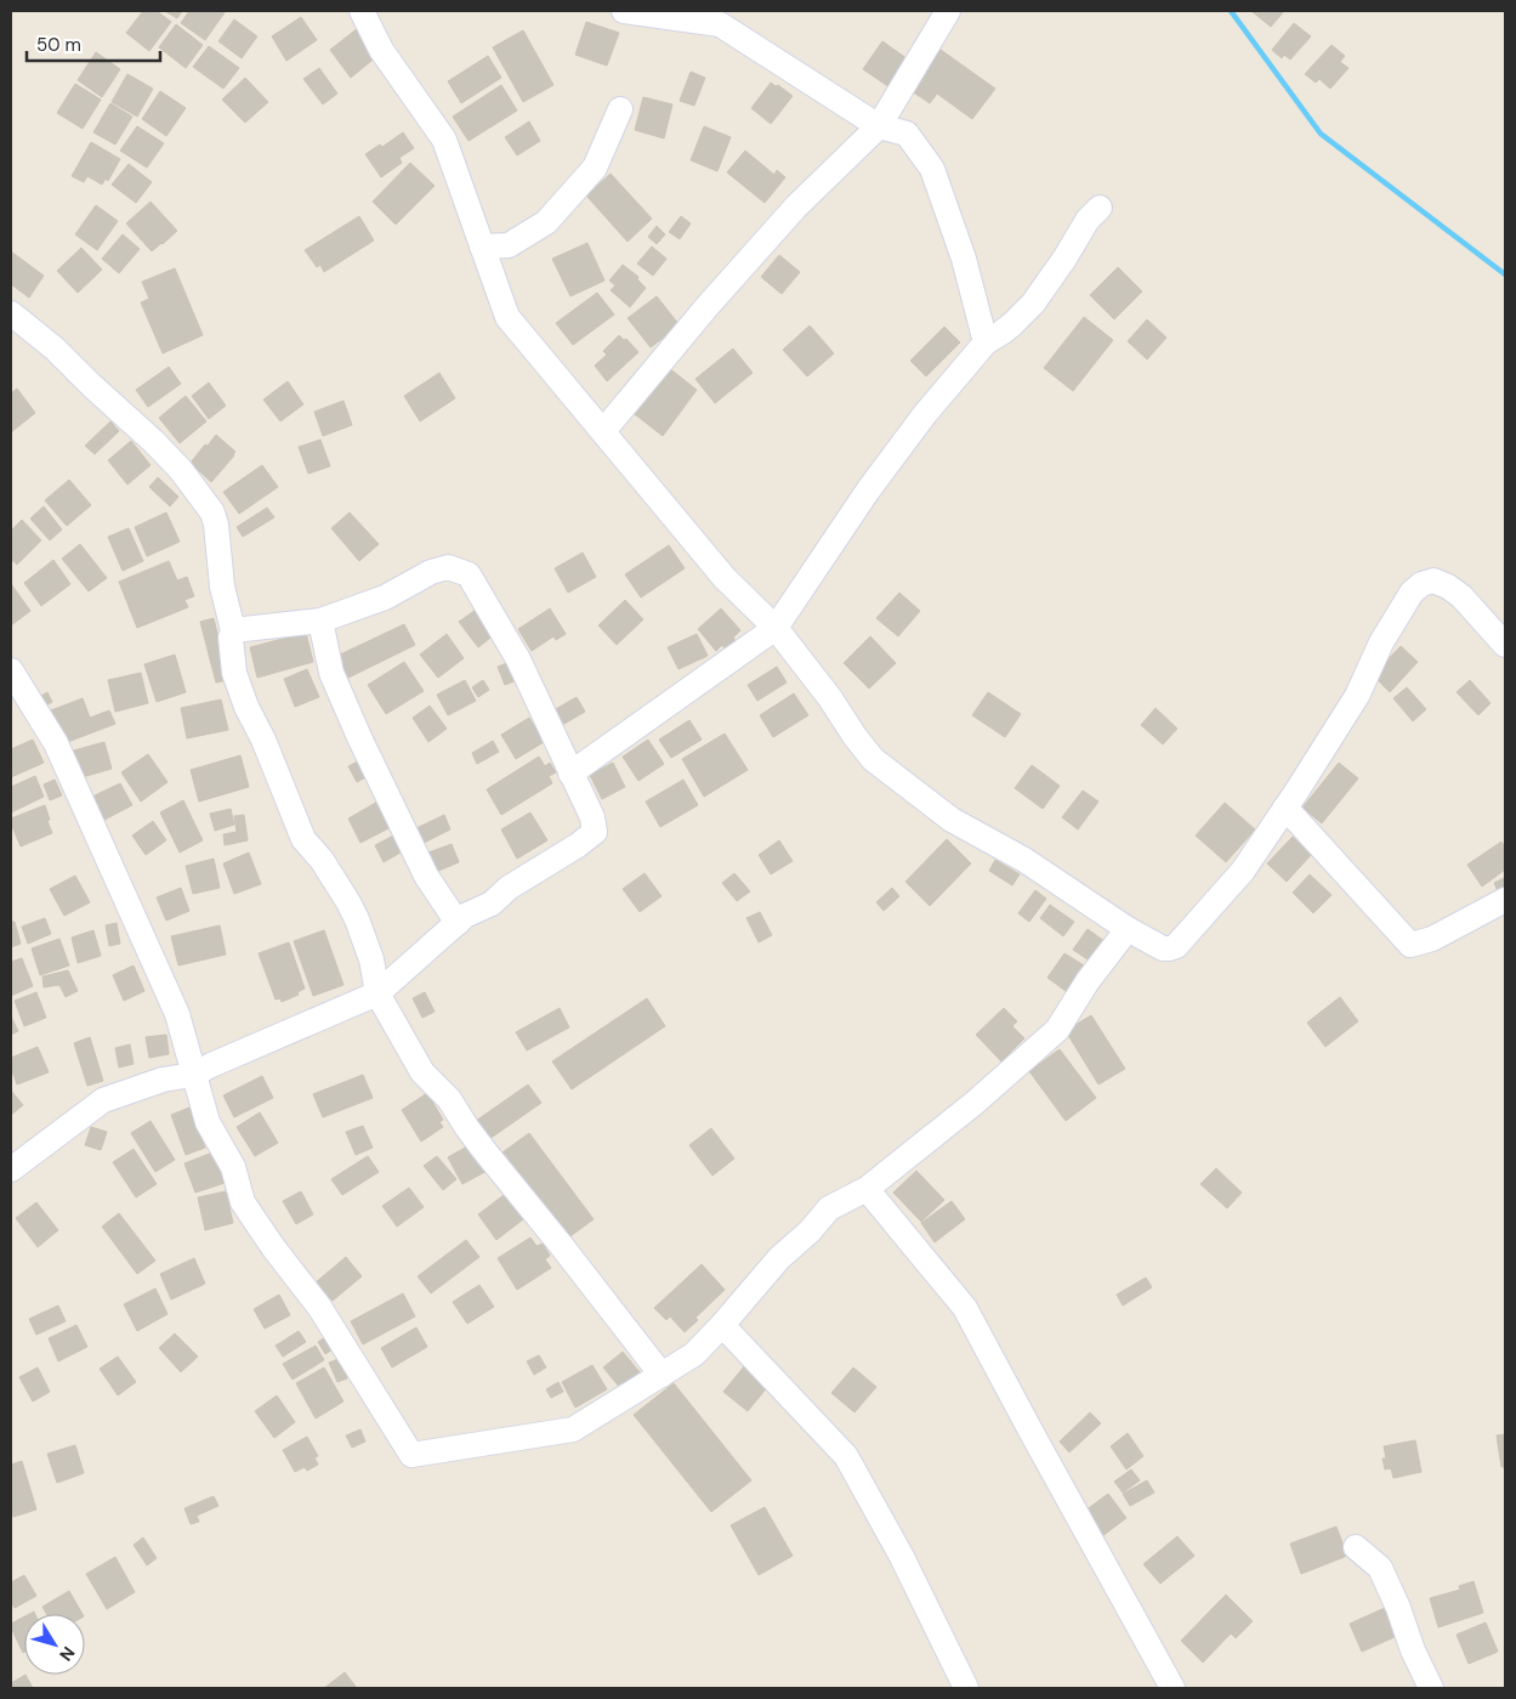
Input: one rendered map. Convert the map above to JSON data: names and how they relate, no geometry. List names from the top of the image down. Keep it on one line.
{"scale_bar":"50 m","north":"bottom right"}
